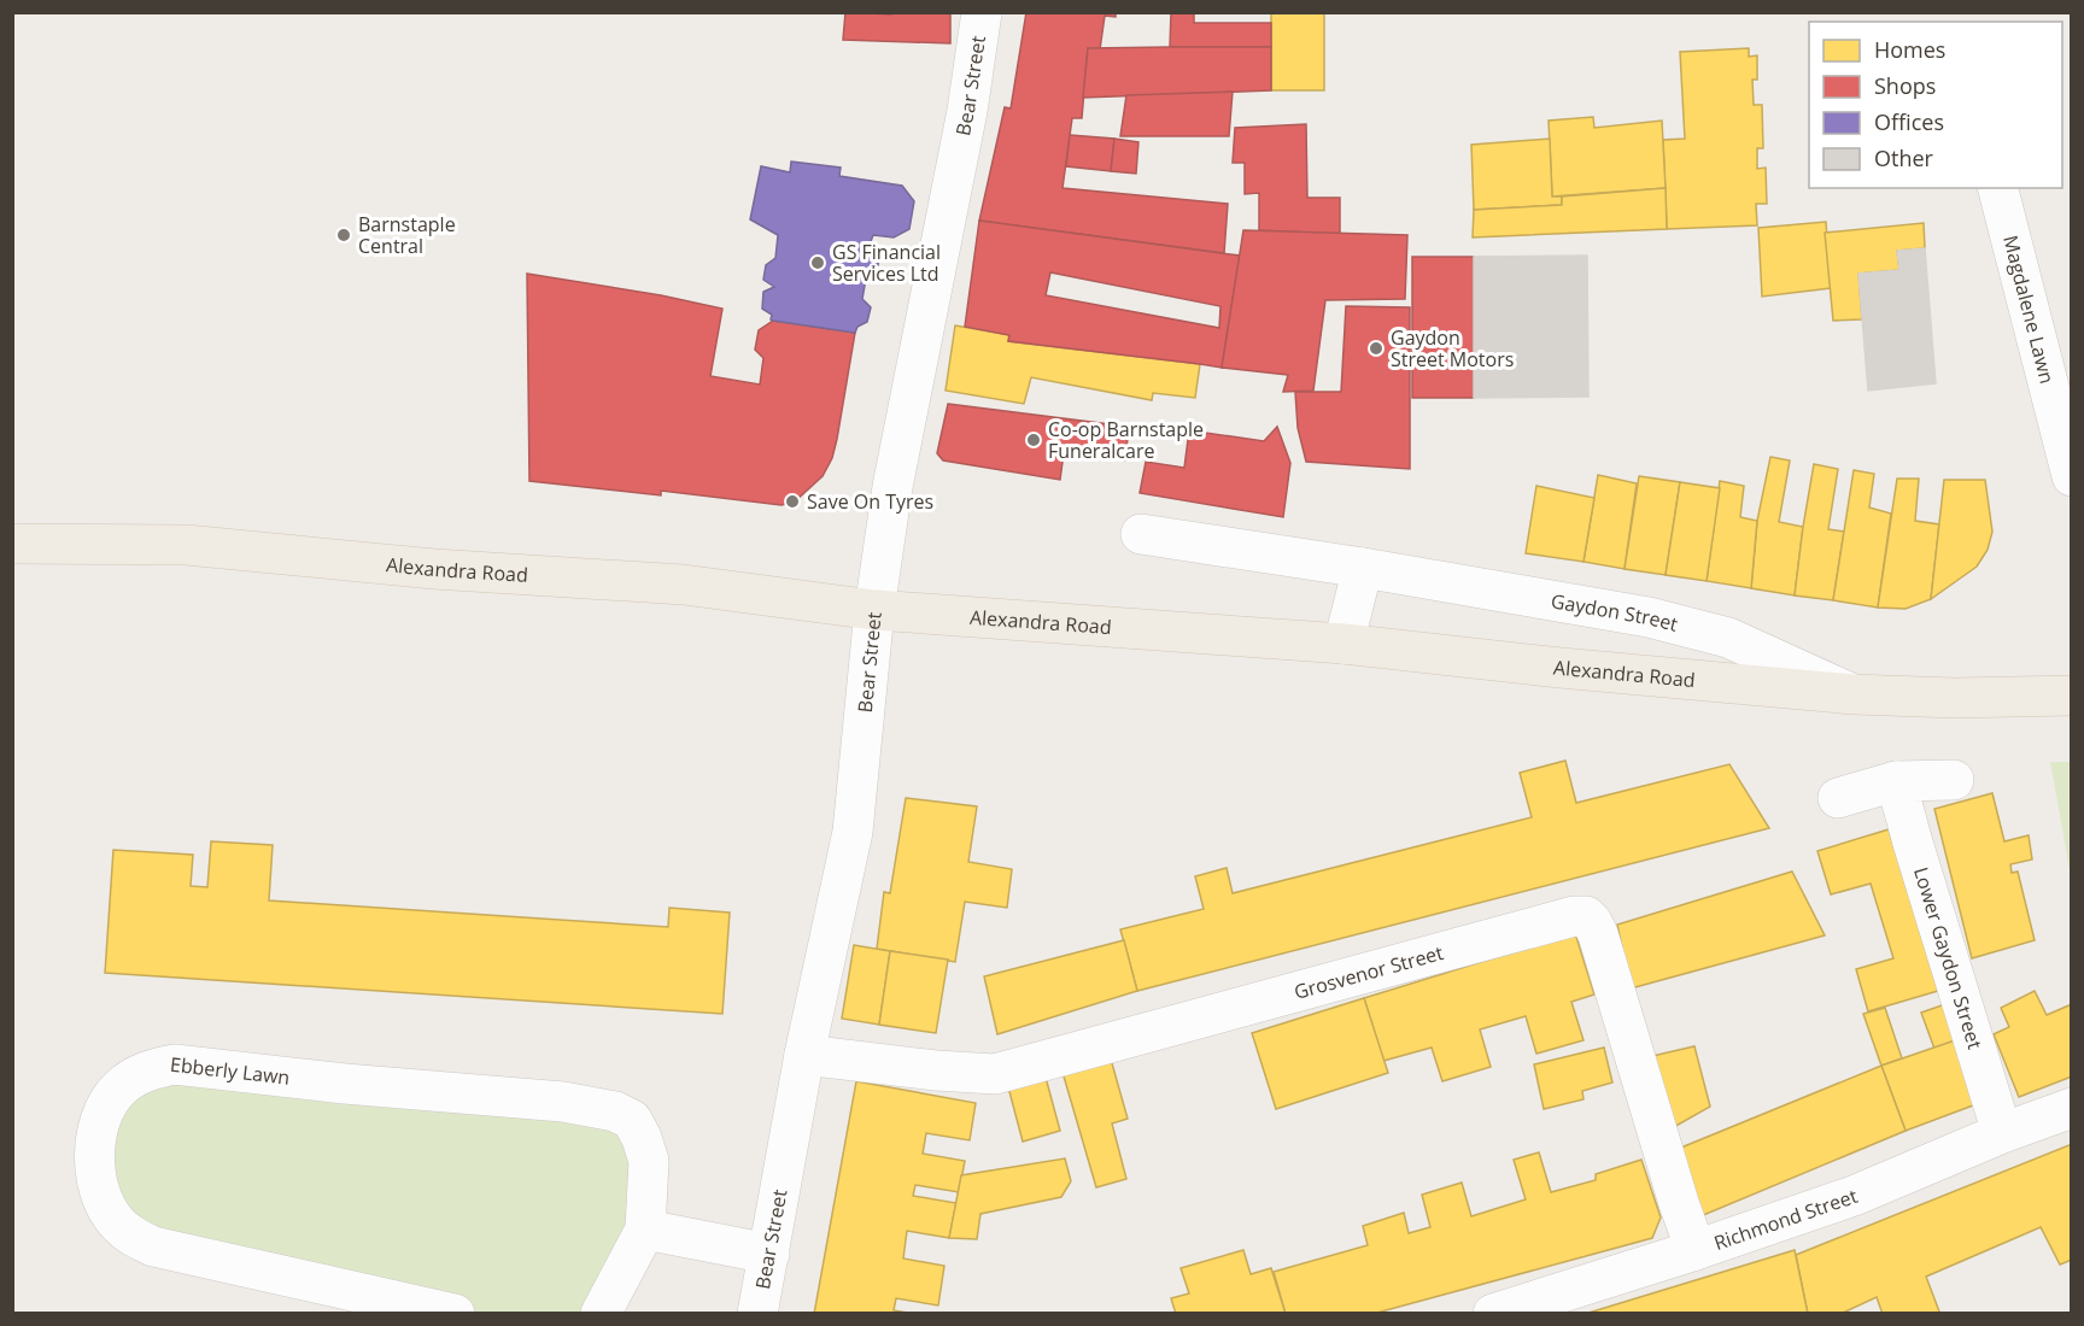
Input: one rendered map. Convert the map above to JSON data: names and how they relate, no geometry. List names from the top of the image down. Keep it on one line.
{"streets":{"main road":["Alexandra Road"],"street":["Bear Street","Magdalene Lawn","Gaydon Street","Lower Gaydon Street","Grosvenor Street","Ebberly Lawn","Richmond Street"]},"crossings":[["Bear Street","Alexandra Road"],["Bear Street","Grosvenor Street"],["Alexandra Road","Gaydon Street"],["Lower Gaydon Street","Richmond Street"],["Grosvenor Street","Richmond Street"]],"places":["Barnstaple Central","GS Financial Services Ltd","Gaydon Street Motors","Co-op Barnstaple Funeralcare","Save On Tyres"],"legend":["Homes","Shops","Offices","Other"]}
